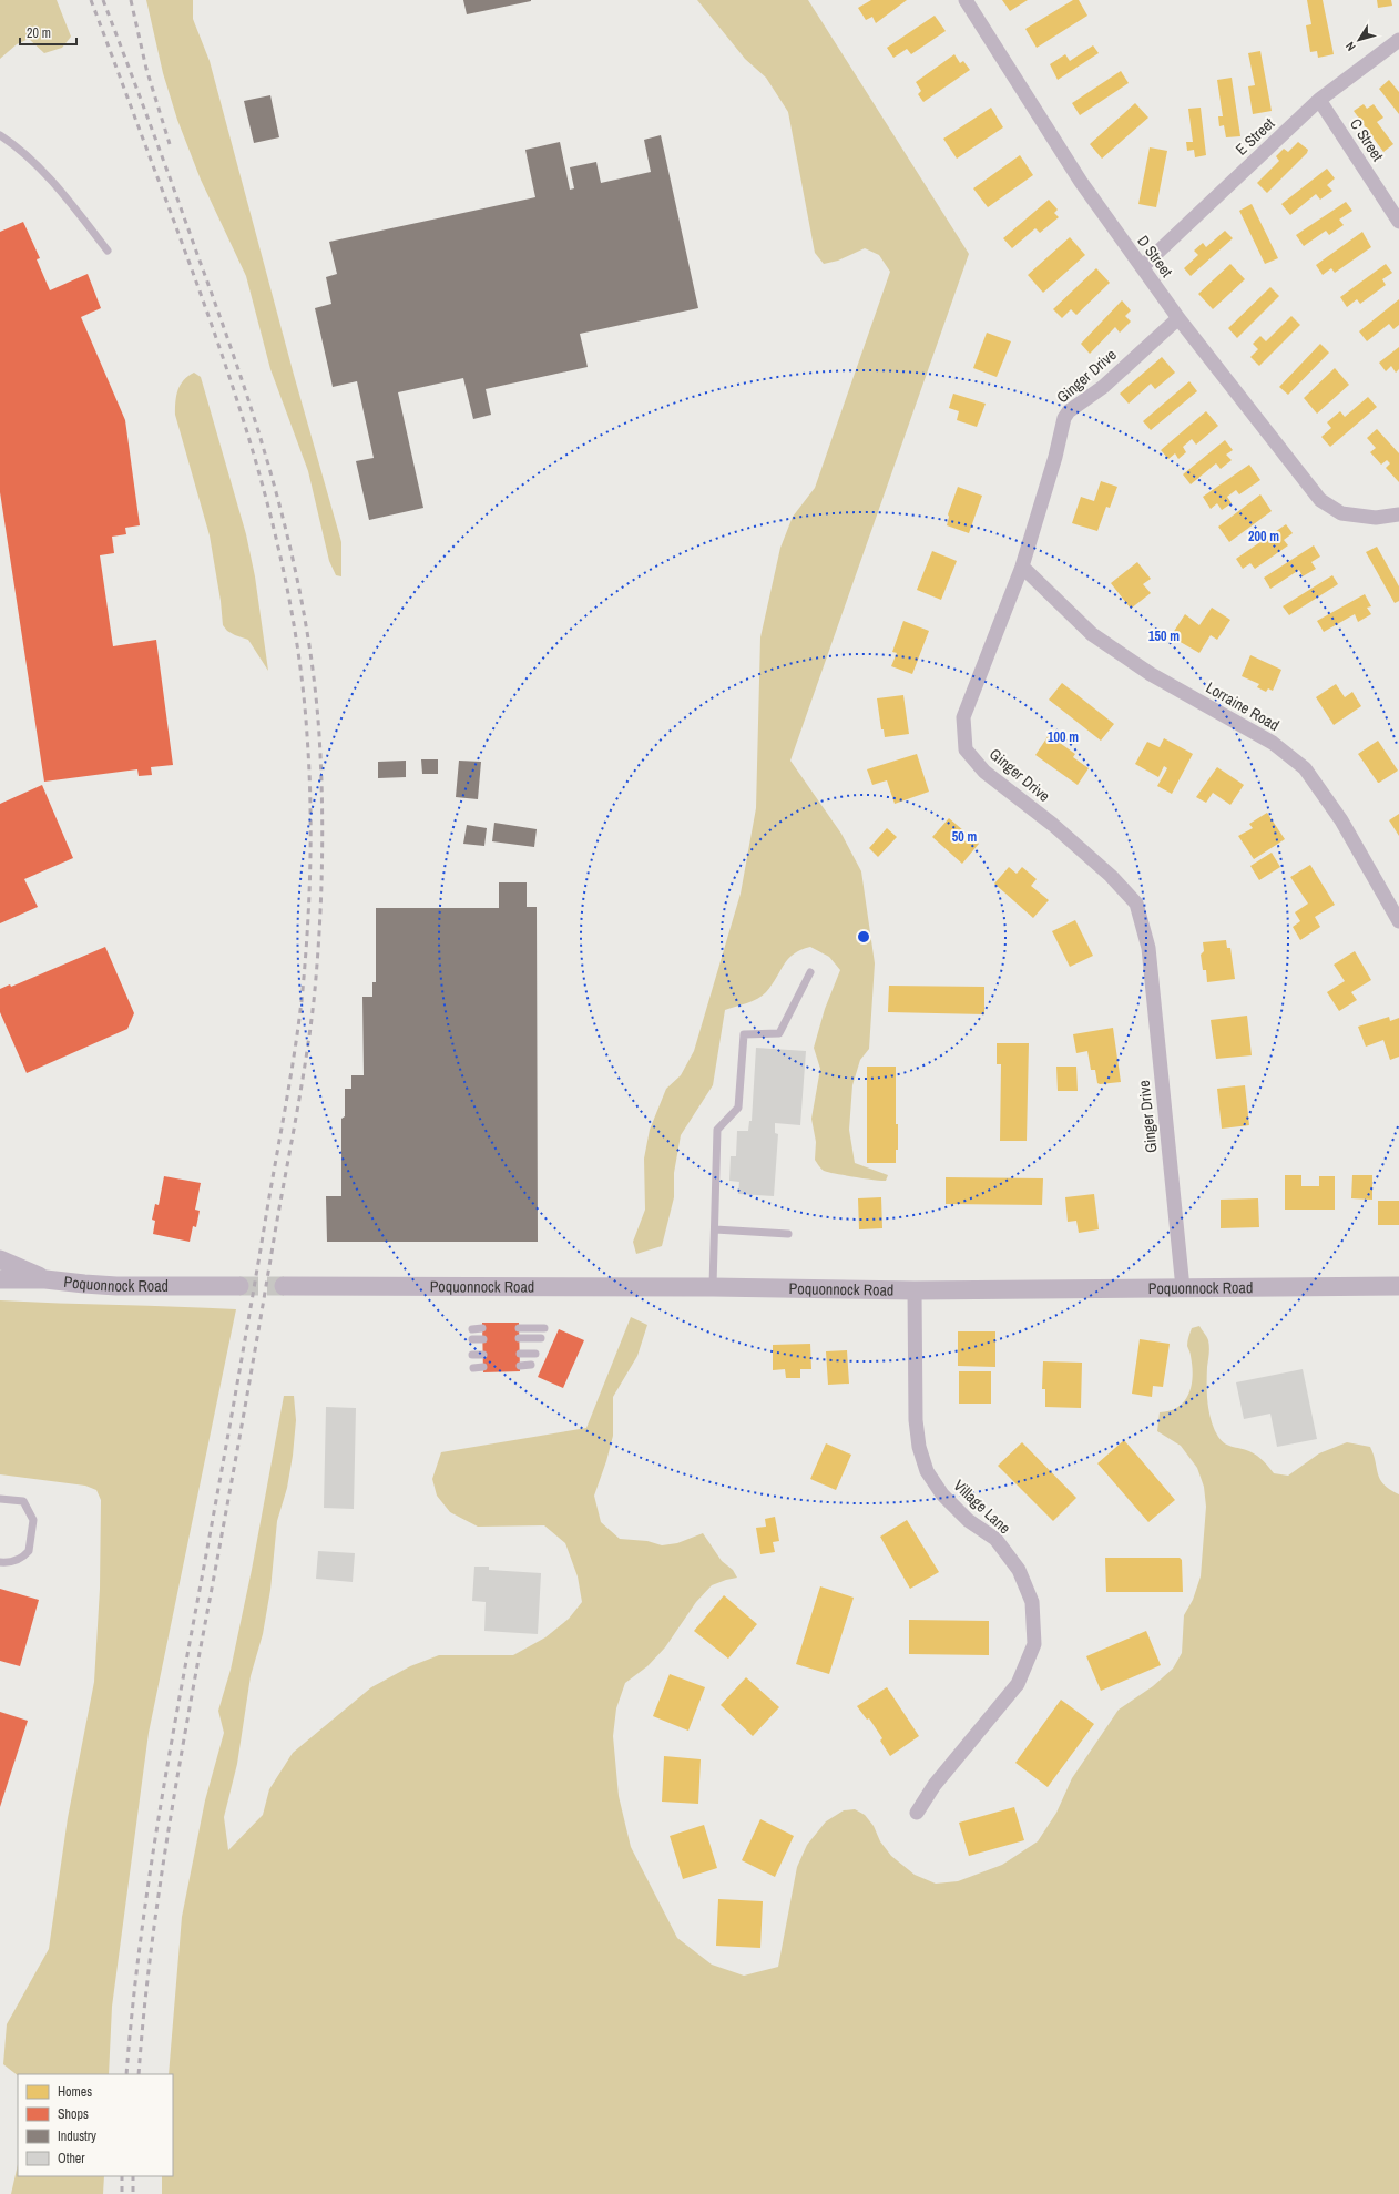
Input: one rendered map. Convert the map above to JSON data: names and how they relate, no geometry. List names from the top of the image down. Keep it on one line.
{"streets":{"street":["E Street","C Street","D Street","Ginger Drive","Lorraine Road","Poquonnock Road","Village Lane"]},"crossings":[["E Street","C Street"],["E Street","D Street"],["D Street","Ginger Drive"],["Ginger Drive","Lorraine Road"],["Ginger Drive","Poquonnock Road"],["Poquonnock Road","Village Lane"]],"legend":["Homes","Shops","Industry","Other"],"scale_bar":"20 m","north":"bottom left","rings":["200 m","150 m","100 m","50 m"]}
